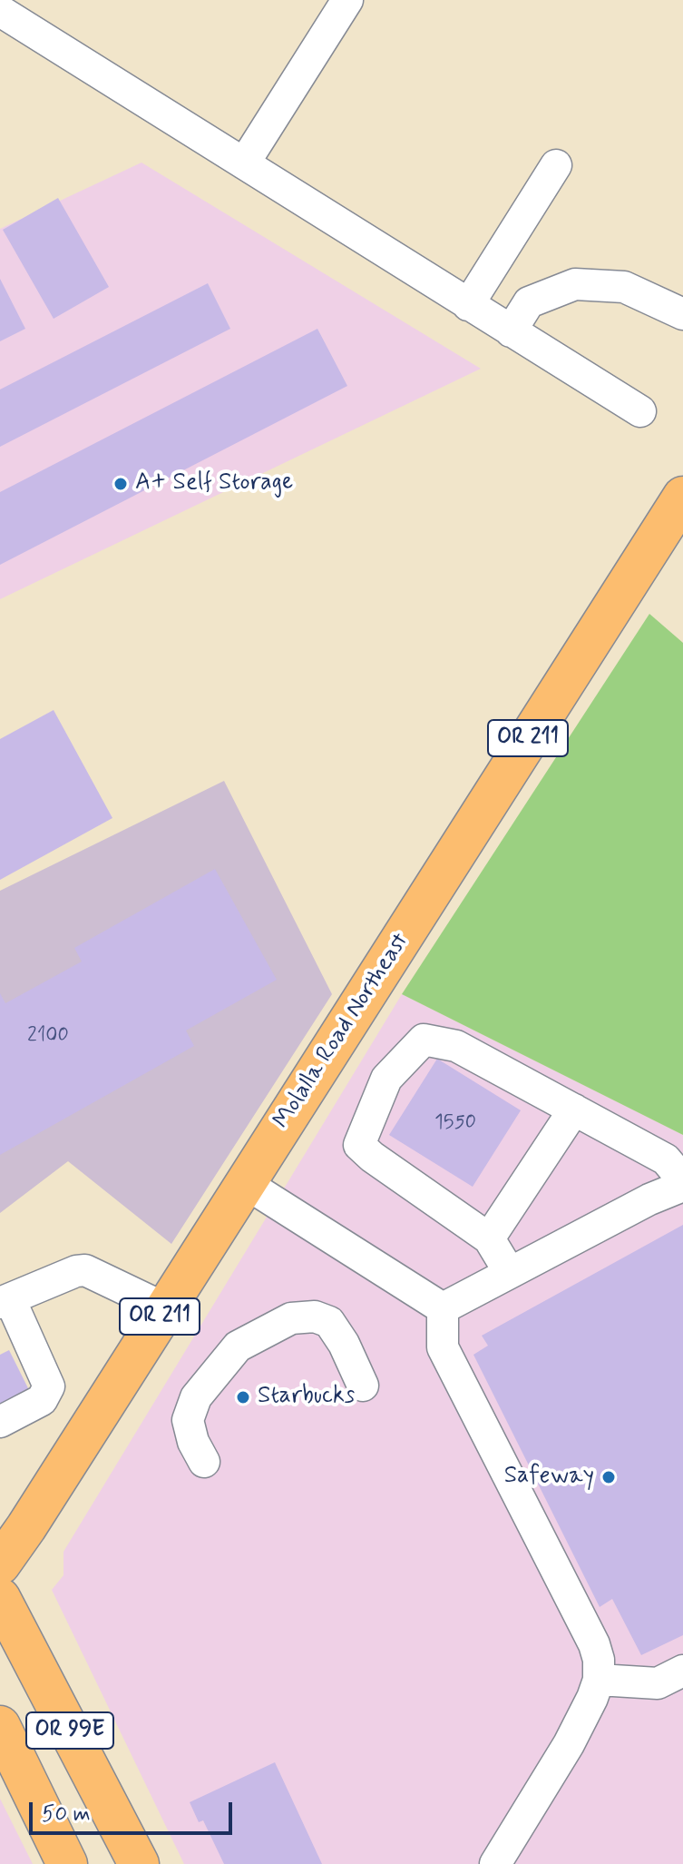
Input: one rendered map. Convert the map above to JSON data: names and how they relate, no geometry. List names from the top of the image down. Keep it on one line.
{"streets":{"main road":["OR 211","Molalla Road Northeast","OR 99E"]},"places":["A+ Self Storage","Starbucks","Safeway"],"house_numbers":["2100","1550"],"scale_bar":"50 m"}
